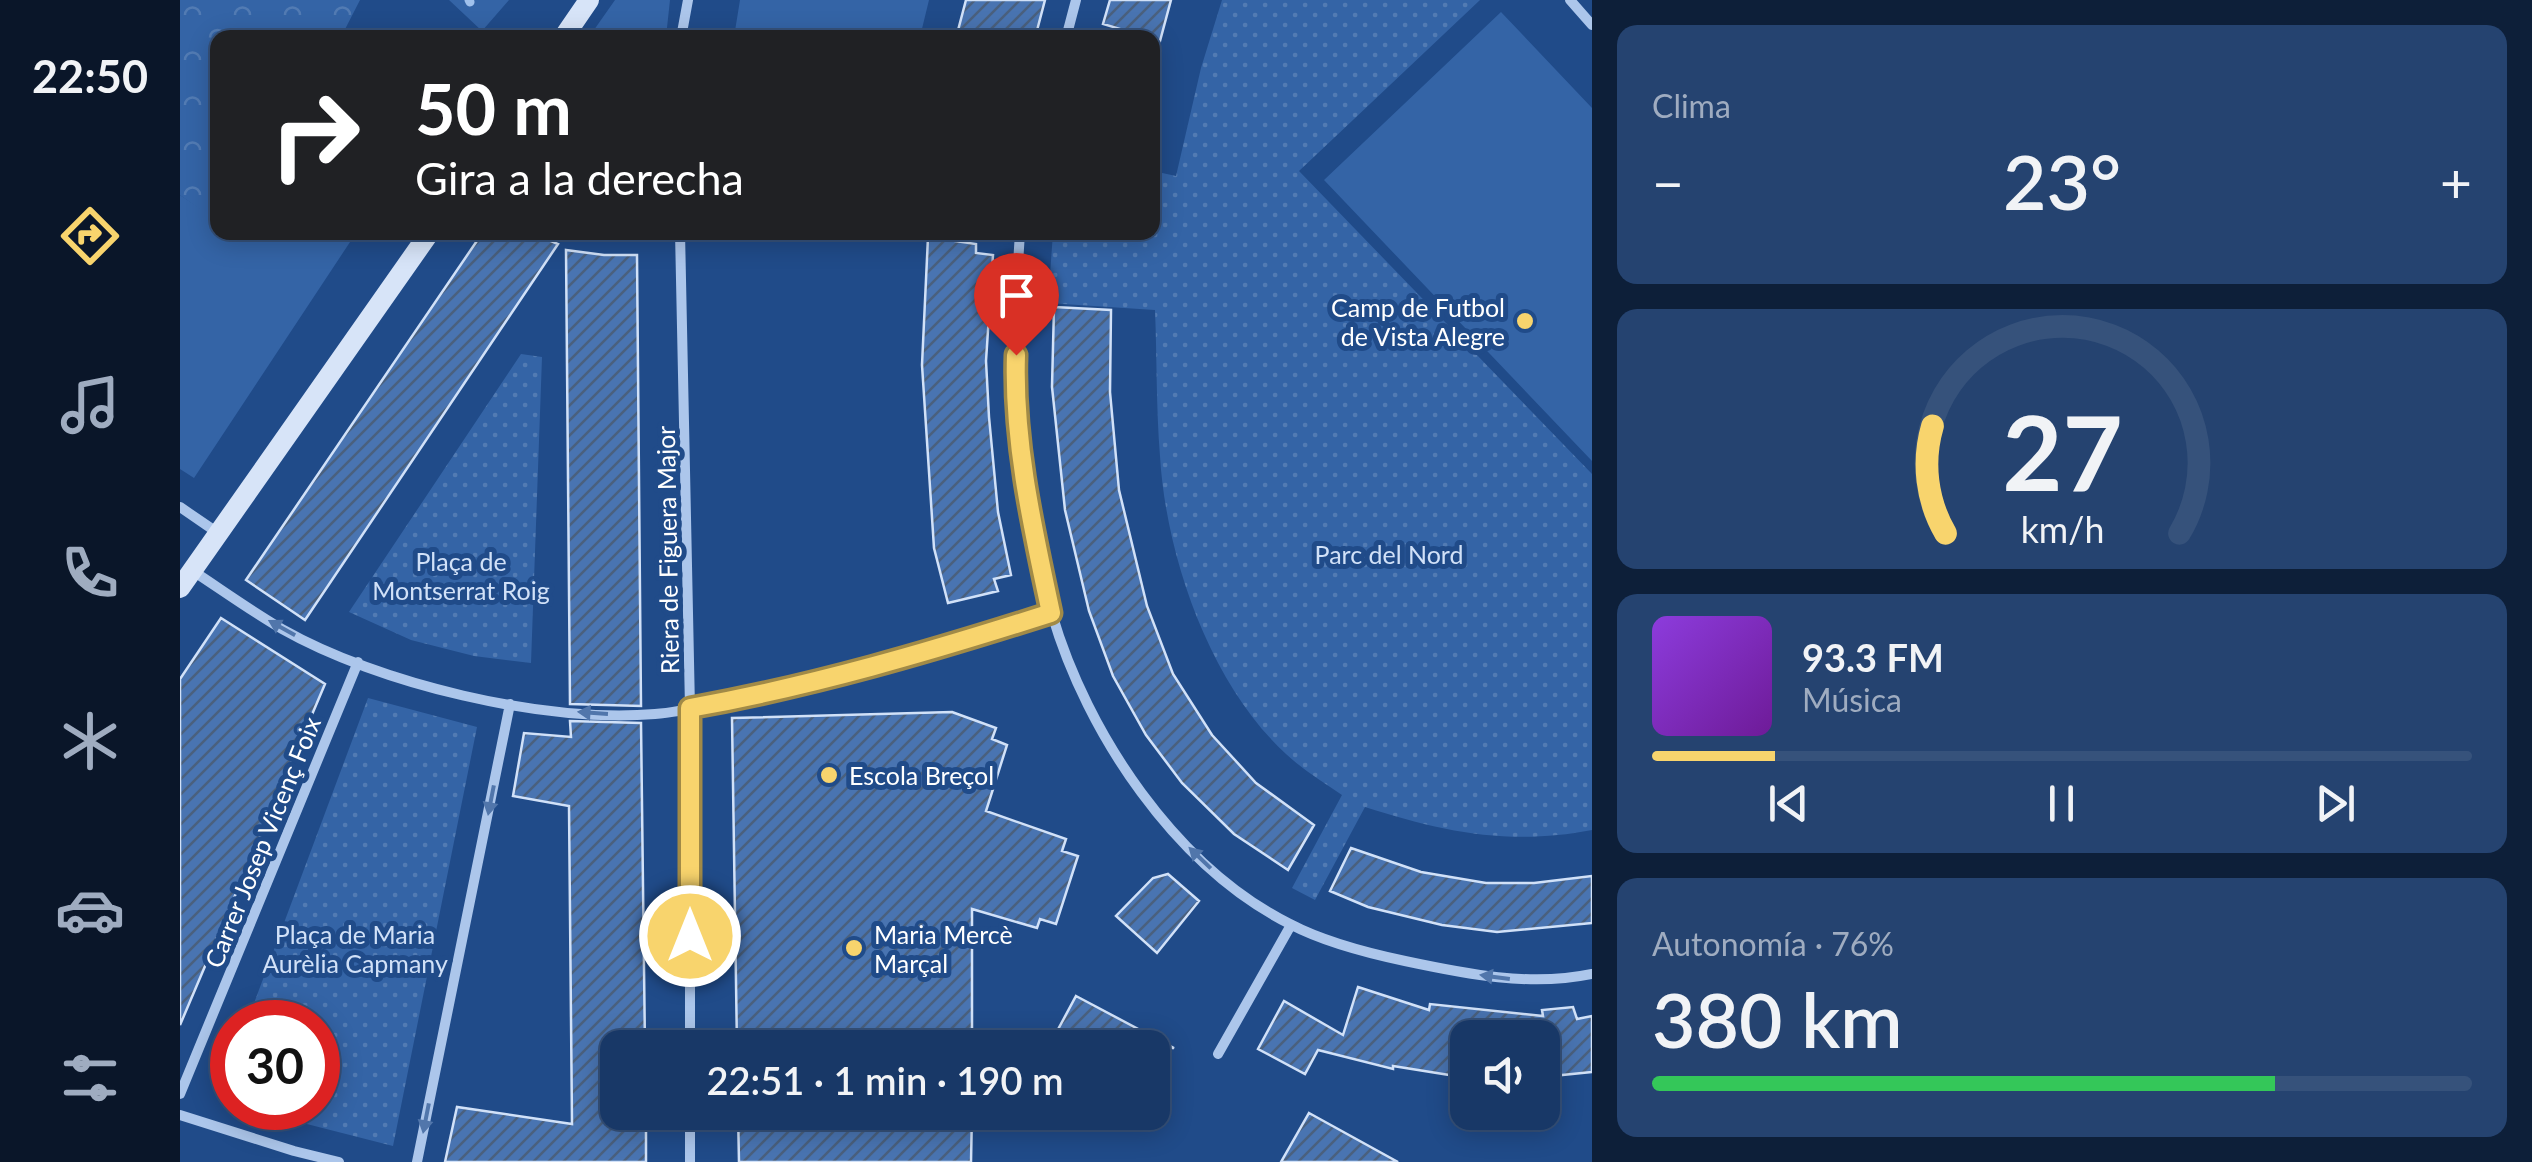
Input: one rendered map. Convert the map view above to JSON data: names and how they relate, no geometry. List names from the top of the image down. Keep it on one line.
{"streets":{"street":["Riera de Figuera Major","Carrer Josep Vicenç Foix"]},"parks":["Parc del Nord","Plaça de Montserrat Roig","Plaça de Maria Aurèlia Capmany"],"places":["Camp de Futbol de Vista Alegre","Escola Breçol","Maria Mercè Marçal"],"page":{"tabs":"22:50","tile":["Clima",["Autonomía · 76%","380 km"]],"turn":["50 m","Gira a la derecha"],"heat":["−","23°","+"],"song":["93.3 FM","Música"],"limit":"30","trip":"22:51 · 1 min · 190 m","gauge":["27","km/h"]}}
